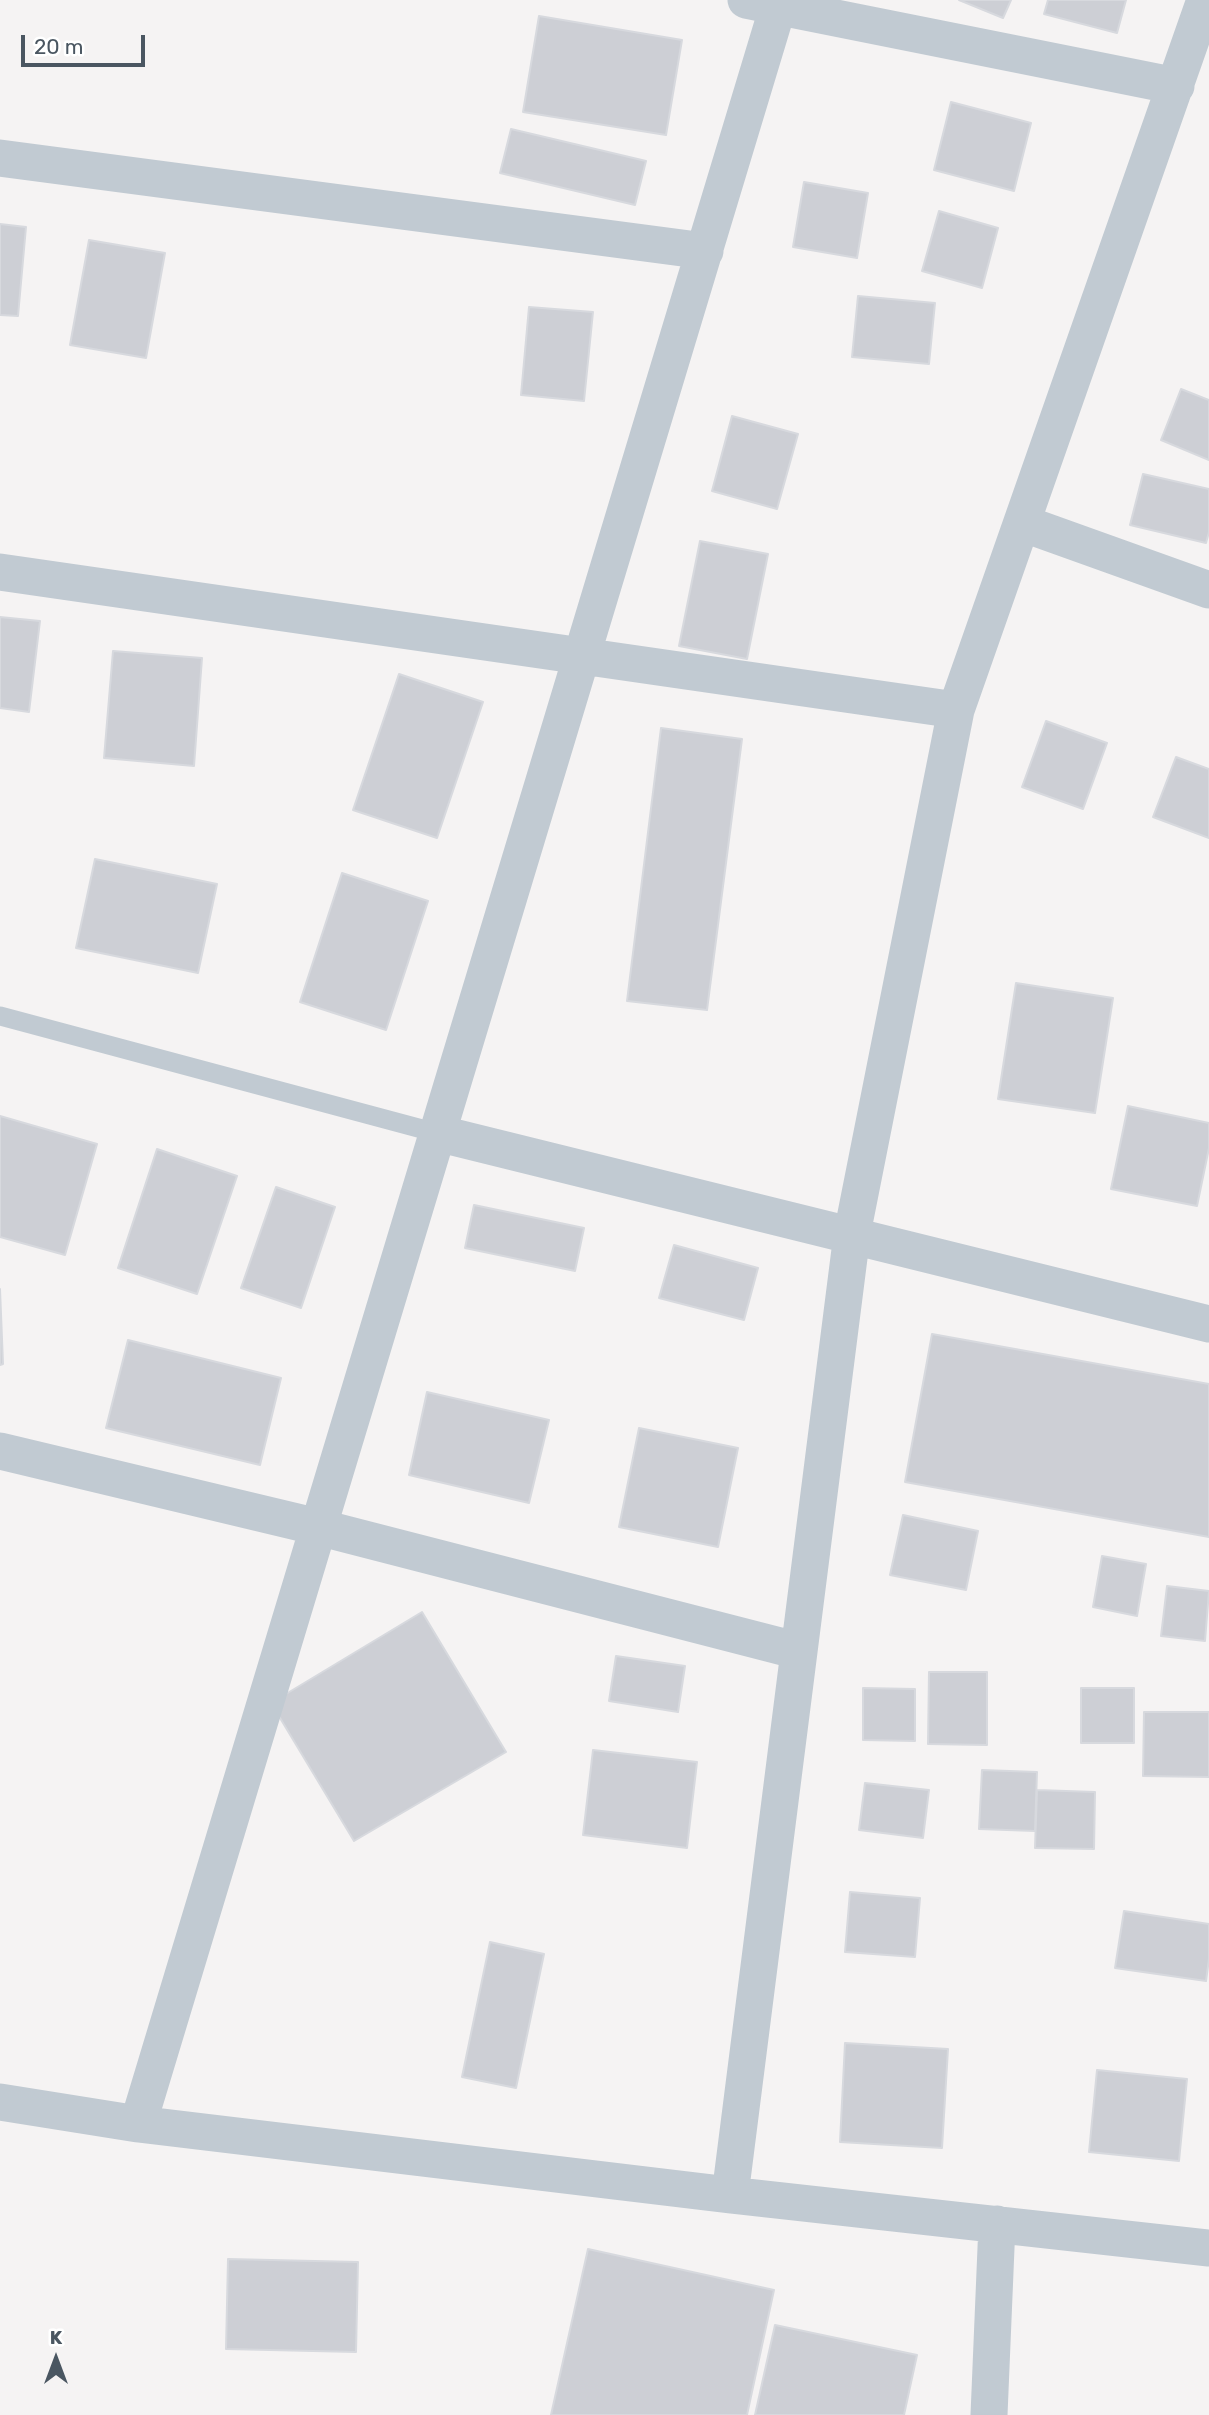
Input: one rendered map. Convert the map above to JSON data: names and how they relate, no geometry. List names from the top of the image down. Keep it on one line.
{"scale_bar":"20 m","north":"top"}
